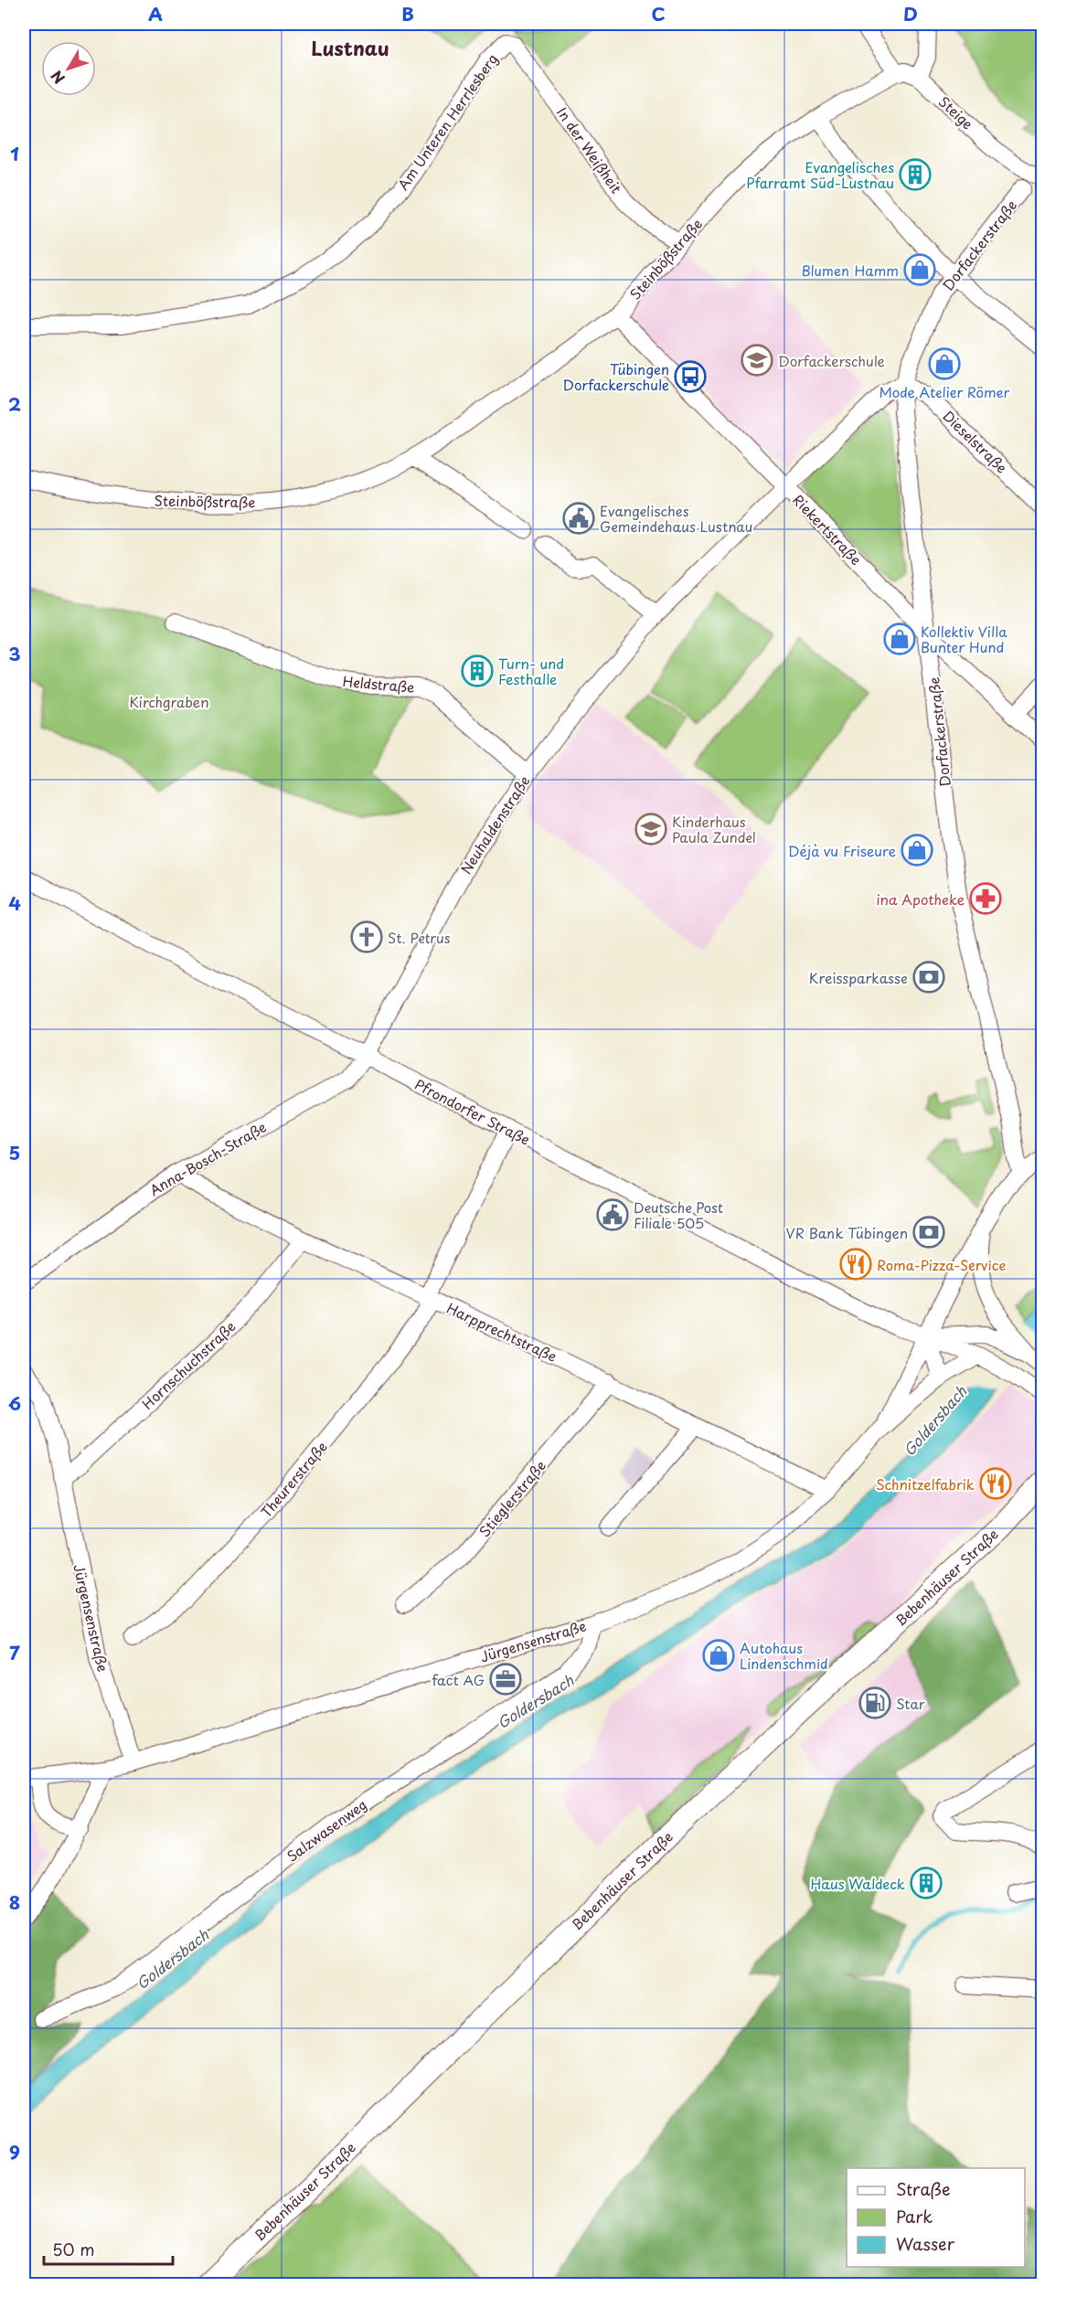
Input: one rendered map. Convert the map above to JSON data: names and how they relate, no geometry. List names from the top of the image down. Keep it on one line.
{"streets":{"main road":["Bebenhäuser Straße"],"street":["Steige","Am Unteren Herrlesberg","In der Weißheit","Dorfackerstraße","Steinbößstraße","Dieselstraße","Riekertstraße","Heldstraße","Neuhaldenstraße","Pfrondorfer Straße","Anna-Bosch-Straße","Harpprechtstraße","Hornschuchstraße","Theurerstraße","Stieglerstraße","Jürgensenstraße","Salzwasenweg"]},"crossings":[["Am Unteren Herrlesberg","In der Weißheit"],["In der Weißheit","Steinbößstraße"],["Dorfackerstraße","Dieselstraße"],["Dorfackerstraße","Riekertstraße"],["Dorfackerstraße","Neuhaldenstraße"],["Dorfackerstraße","Jürgensenstraße"],["Steinbößstraße","Riekertstraße"],["Dieselstraße","Neuhaldenstraße"],["Riekertstraße","Neuhaldenstraße"],["Heldstraße","Neuhaldenstraße"],["Neuhaldenstraße","Pfrondorfer Straße"],["Neuhaldenstraße","Anna-Bosch-Straße"],["Pfrondorfer Straße","Anna-Bosch-Straße"],["Pfrondorfer Straße","Theurerstraße"],["Pfrondorfer Straße","Jürgensenstraße"],["Anna-Bosch-Straße","Harpprechtstraße"],["Harpprechtstraße","Hornschuchstraße"],["Harpprechtstraße","Theurerstraße"],["Harpprechtstraße","Stieglerstraße"],["Harpprechtstraße","Jürgensenstraße"],["Hornschuchstraße","Jürgensenstraße"],["Jürgensenstraße","Salzwasenweg"]],"districts":["Lustnau"],"water":["Goldersbach"],"parks":["Kirchgraben"],"places":{"building":["Evangelisches Pfarramt Süd-Lustnau","Turn- und Festhalle","Haus Waldeck"],"shop":["Blumen Hamm","Mode Atelier Römer","Kollektiv Villa Bunter Hund","Déjà vu Friseure","Autohaus Lindenschmid"],"school or university":["Dorfackerschule","Kinderhaus Paula Zundel"],"bus stop":["Tübingen Dorfackerschule"],"public building":["Evangelisches Gemeindehaus Lustnau","Deutsche Post Filiale 505"],"pharmacy":["ina Apotheke"],"church":["St. Petrus"],"bank":["Kreissparkasse","VR Bank Tübingen"],"restaurant":["Roma-Pizza-Service","Schnitzelfabrik"],"office":["fact AG"],"fuel station":["Star"]},"legend":["Straße","Park","Wasser"],"scale_bar":"50 m","north":"bottom left","grid":{"columns":["A","B","C","D"],"rows":["1","2","3","4","5","6","7","8","9"]}}
